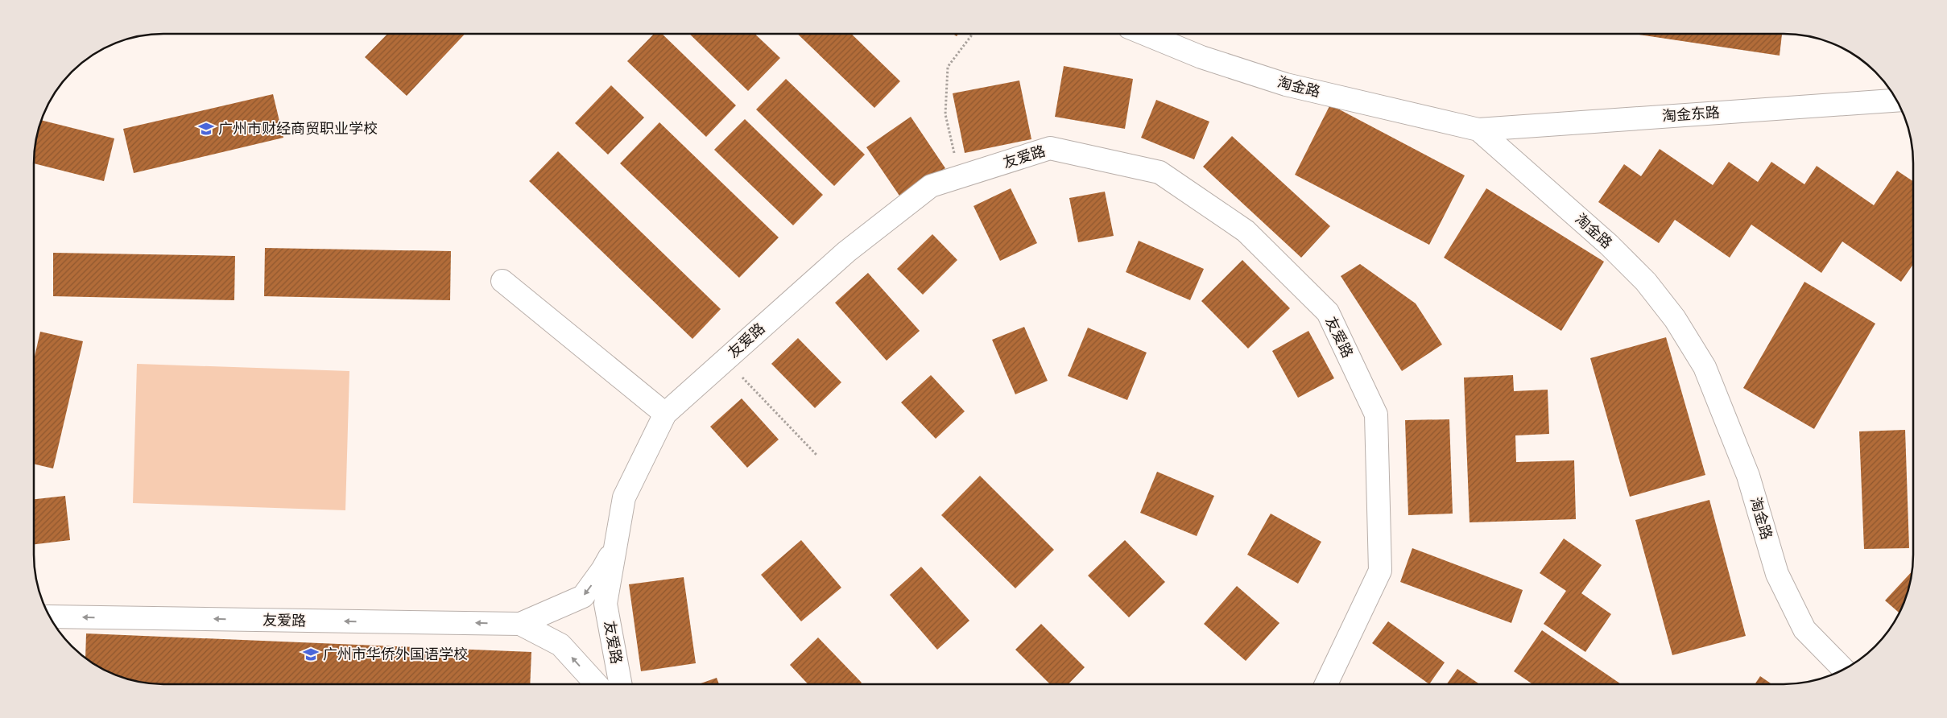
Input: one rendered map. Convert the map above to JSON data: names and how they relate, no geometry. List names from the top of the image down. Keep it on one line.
{"streets":{"street":["淘金路","淘金东路","友爱路"]},"crossings":[["淘金路","淘金东路"]],"places":{"school or university":["广州市财经商贸职业学校","广州市华侨外国语学校"]}}
